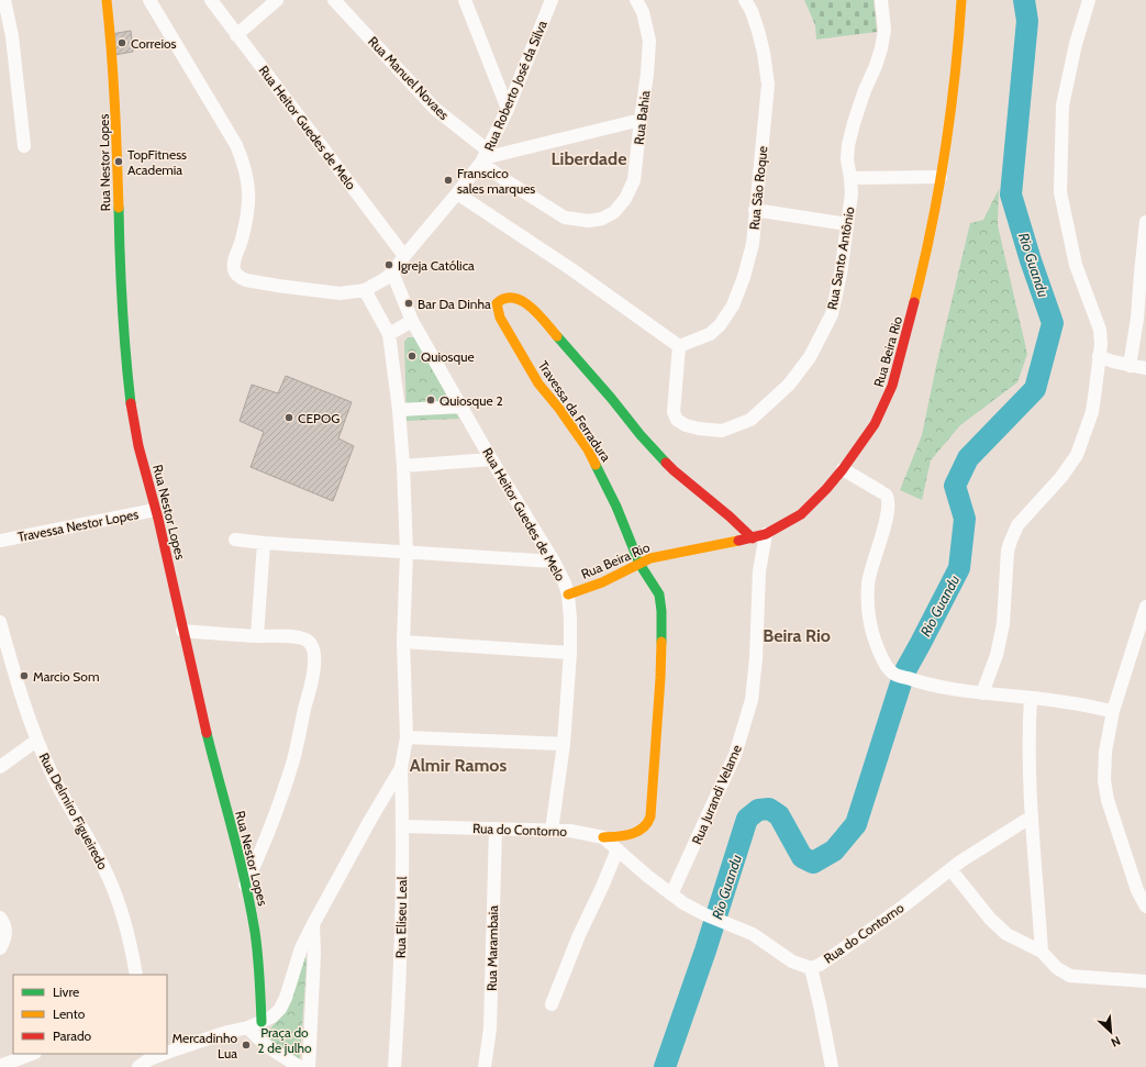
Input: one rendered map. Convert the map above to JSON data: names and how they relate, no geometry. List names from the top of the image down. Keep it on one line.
{"streets":{"street":["Rua Manuel Novaes","Rua Roberto José da Silva","Rua Bahia","Rua Heitor Guedes de Melo","Rua Nestor Lopes","Rua Sâo Roque","Rua Santo Antônio","Rua Beira Rio","Travessa da Ferradura","Travessa Nestor Lopes","Rua Jurandi Velame","Rua Delmiro Figueiredo","Rua do Contorno","Rua Eliseu Leal","Rua Marambaia"]},"crossings":[["Rua Manuel Novaes","Rua Roberto José da Silva"],["Rua Manuel Novaes","Rua Bahia"],["Rua Roberto José da Silva","Rua Bahia"],["Rua Roberto José da Silva","Rua Heitor Guedes de Melo"],["Rua Heitor Guedes de Melo","Rua Beira Rio"],["Rua Heitor Guedes de Melo","Rua do Contorno"],["Rua Nestor Lopes","Travessa Nestor Lopes"],["Rua Sâo Roque","Rua Santo Antônio"],["Rua Beira Rio","Travessa da Ferradura"],["Rua Beira Rio","Rua Jurandi Velame"],["Travessa da Ferradura","Rua do Contorno"],["Rua Jurandi Velame","Rua do Contorno"],["Rua do Contorno","Rua Eliseu Leal"],["Rua do Contorno","Rua Marambaia"]],"districts":["Liberdade","Beira Rio","Almir Ramos"],"water":["Rio Guandu"],"parks":["Praça do 2 de julho"],"places":["Correios","TopFitness Academia","Franscico sales marques","Igreja Católica","Bar Da Dinha","Quiosque","Quiosque 2","CEPOG","Marcio Som","Mercadinho Lua"],"legend":["Livre","Lento","Parado"],"north":"bottom right"}
